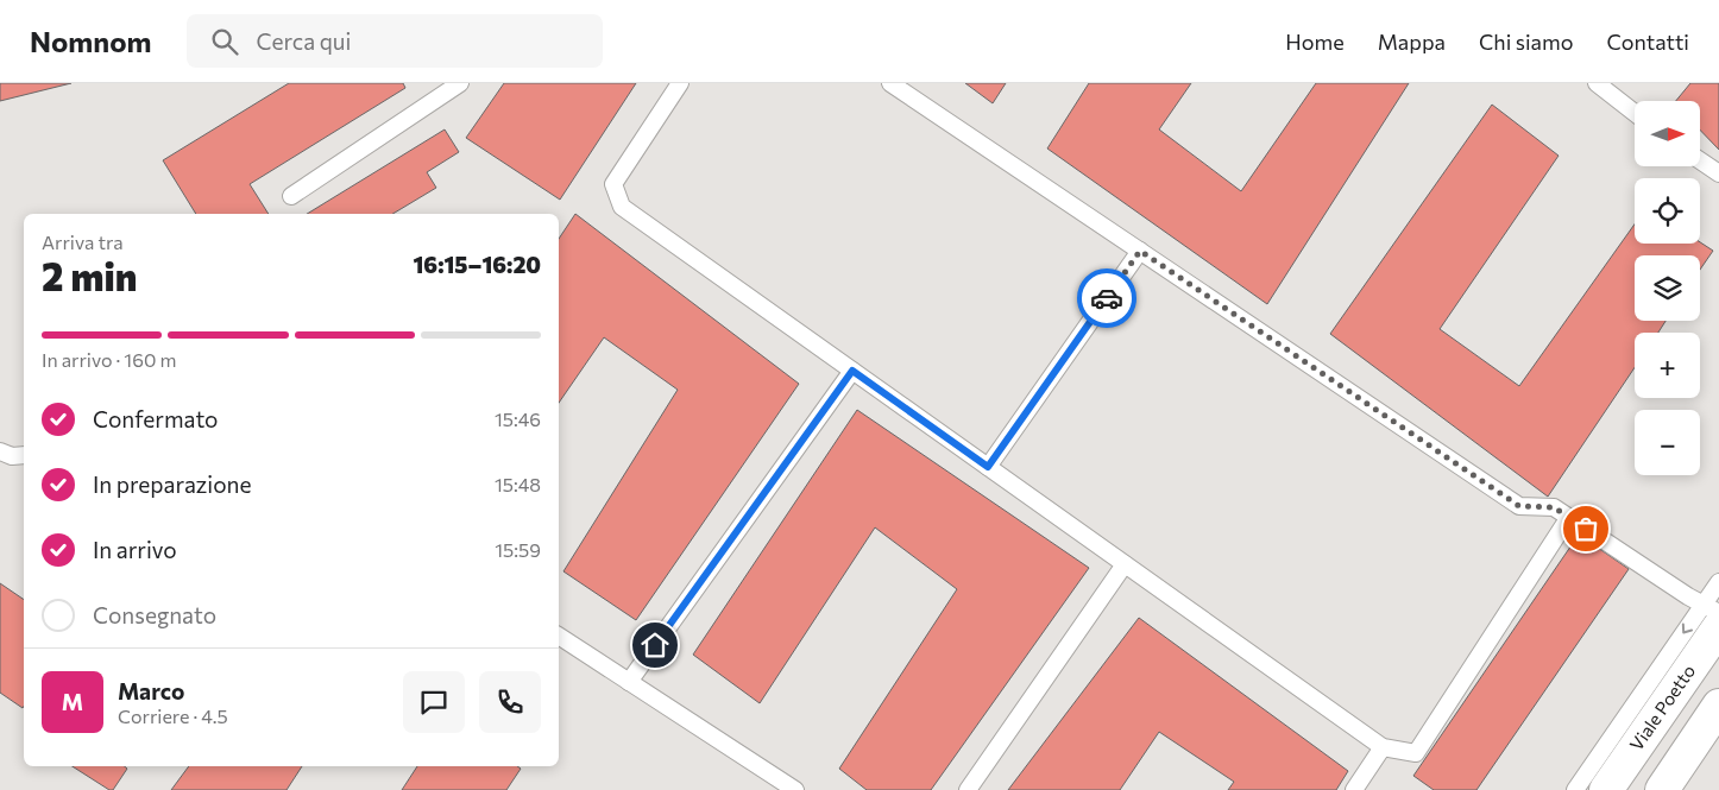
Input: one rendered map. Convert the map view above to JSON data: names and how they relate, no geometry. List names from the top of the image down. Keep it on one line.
{"streets":{"main road":["Viale Poetto"]},"north":"right","page":{"header":"Nomnom","search":"Cerca qui","nav":["Home","Mappa","Chi siamo","Contatti"],"map_buttons":["+","−"],"heading":["2 min","Arriva tra","16:15–16:20"],"panel":["Marco","Corriere · 4.5"],"bar":"In arrivo · 160 m","list":[["Confermato","15:46"],["In preparazione","15:48"],["In arrivo","15:59"],"Consegnato"],"round":"M"}}
